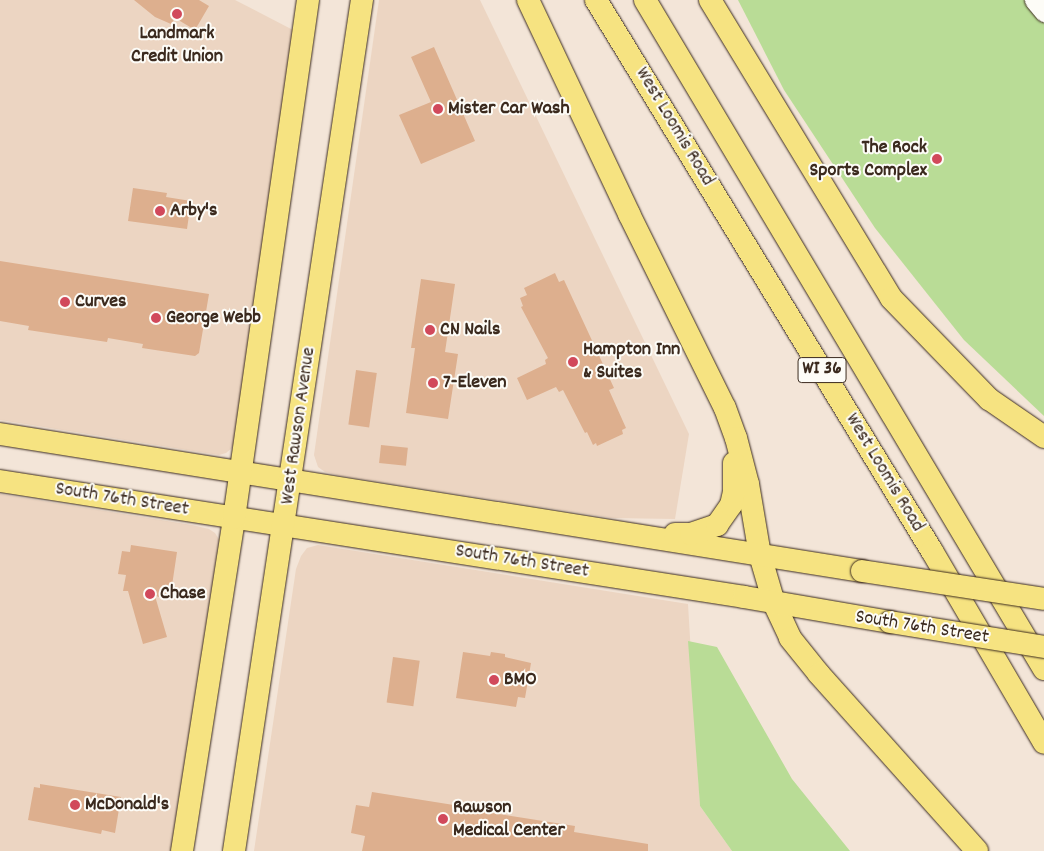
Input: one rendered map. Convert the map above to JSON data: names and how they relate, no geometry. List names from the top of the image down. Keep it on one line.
{"streets":{"main road":["West Loomis Road","WI 36","West Rawson Avenue","South 76th Street"]},"crossings":[["West Rawson Avenue","South 76th Street"]],"places":["Landmark Credit Union","Mister Car Wash","The Rock Sports Complex","Arby's","Curves","George Webb","CN Nails","Hampton Inn & Suites","7-Eleven","Chase","BMO","McDonald's","Rawson Medical Center"]}
